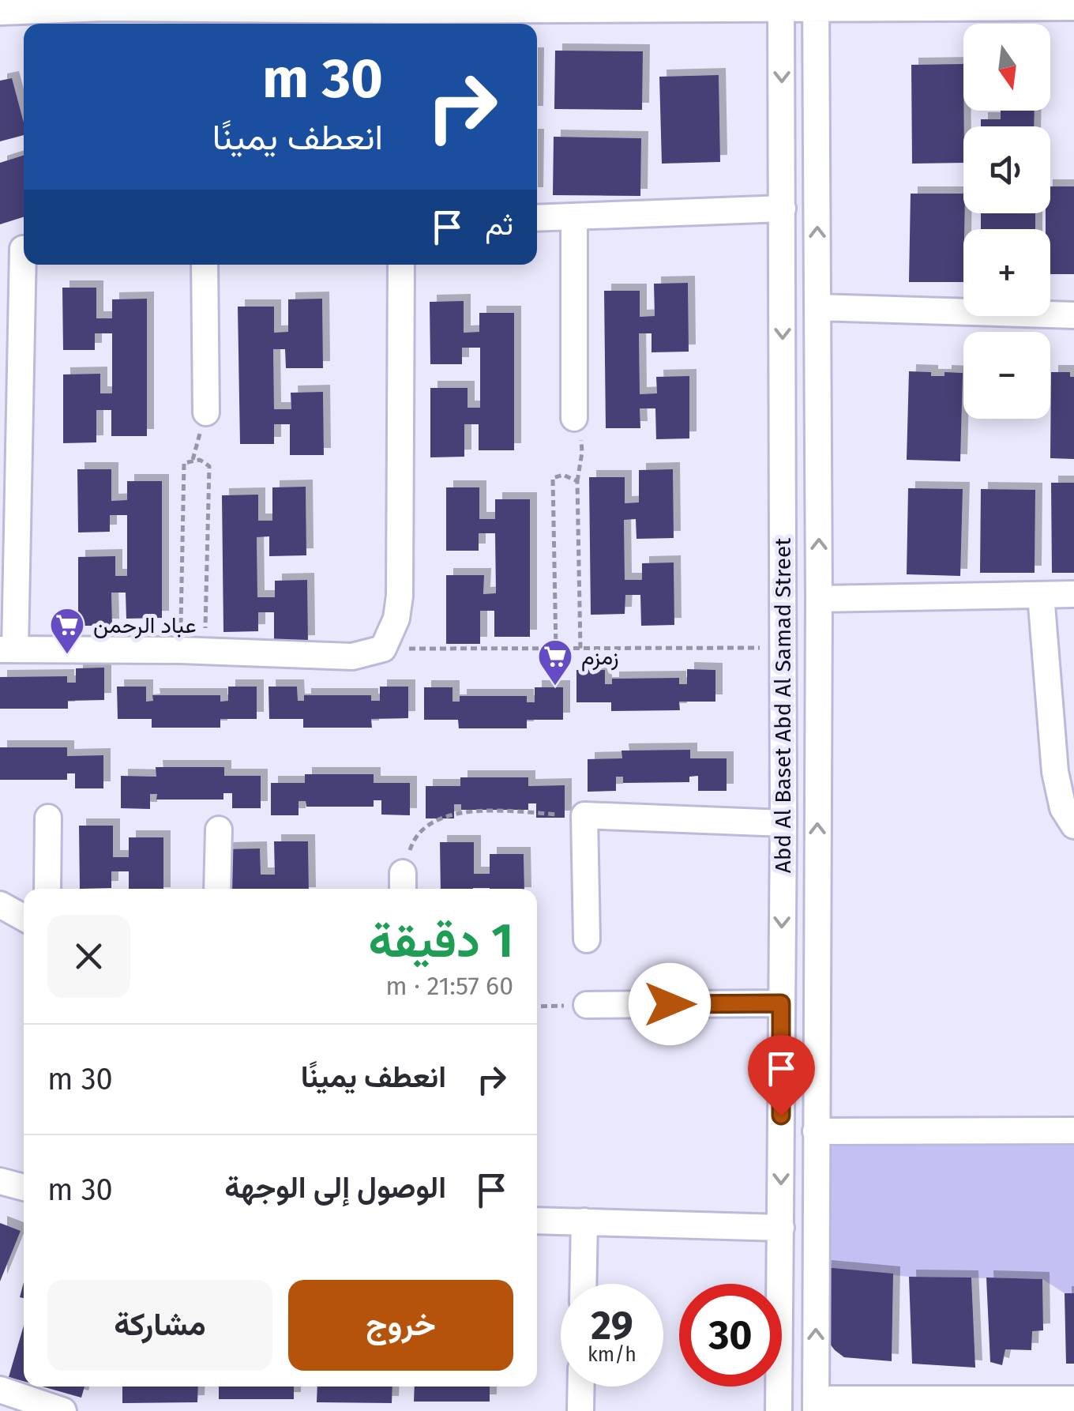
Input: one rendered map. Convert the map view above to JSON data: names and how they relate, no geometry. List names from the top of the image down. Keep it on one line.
{"streets":{"street":["Abd Al Baset Abd Al Samad Street"]},"places":{"supermarket":["عباد الرحمن","زمزم"]},"north":"bottom","page":{"map_buttons":["+","−"],"turn":["30 m","انعطف يمينًا"],"then":"ثم","heading":["1 دقيقة","60 m · 21:57"],"list":[{"name":"انعطف يمينًا","value":"30 m"},{"name":"الوصول إلى الوجهة","value":"30 m"}],"buttons":["خروج","مشاركة"],"speed":"29 km/h","limit":"30"}}
